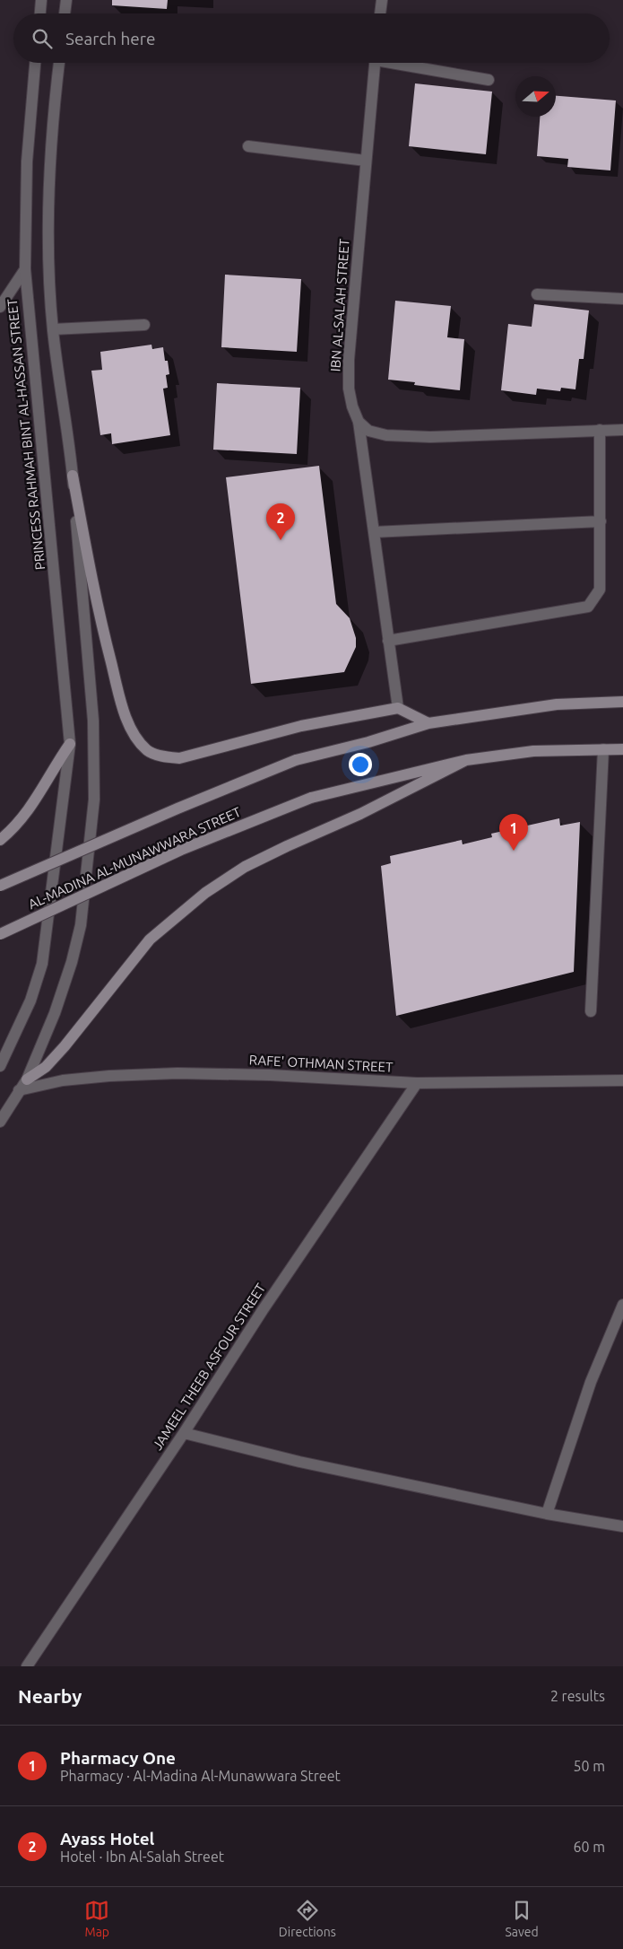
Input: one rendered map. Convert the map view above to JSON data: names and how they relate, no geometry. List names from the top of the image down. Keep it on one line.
{"streets":{"main road":["AL-MADINA AL-MUNAWWARA STREET"],"street":["IBN AL-SALAH STREET","PRINCESS RAHMAH BINT AL-HASSAN STREET","RAFE' OTHMAN STREET","JAMEEL THEEB ASFOUR STREET"]},"crossings":[["RAFE' OTHMAN STREET","JAMEEL THEEB ASFOUR STREET"]],"north":"right","page":{"search":"Search here","pins":["2","1"],"heading":["Nearby","2 results"],"list":[{"mark":"1","name":"Pharmacy One","note":"Pharmacy · Al-Madina Al-Munawwara Street","value":"50 m"},{"mark":"2","name":"Ayass Hotel","note":"Hotel · Ibn Al-Salah Street","value":"60 m"}],"nav":["Map","Directions","Saved"]}}
